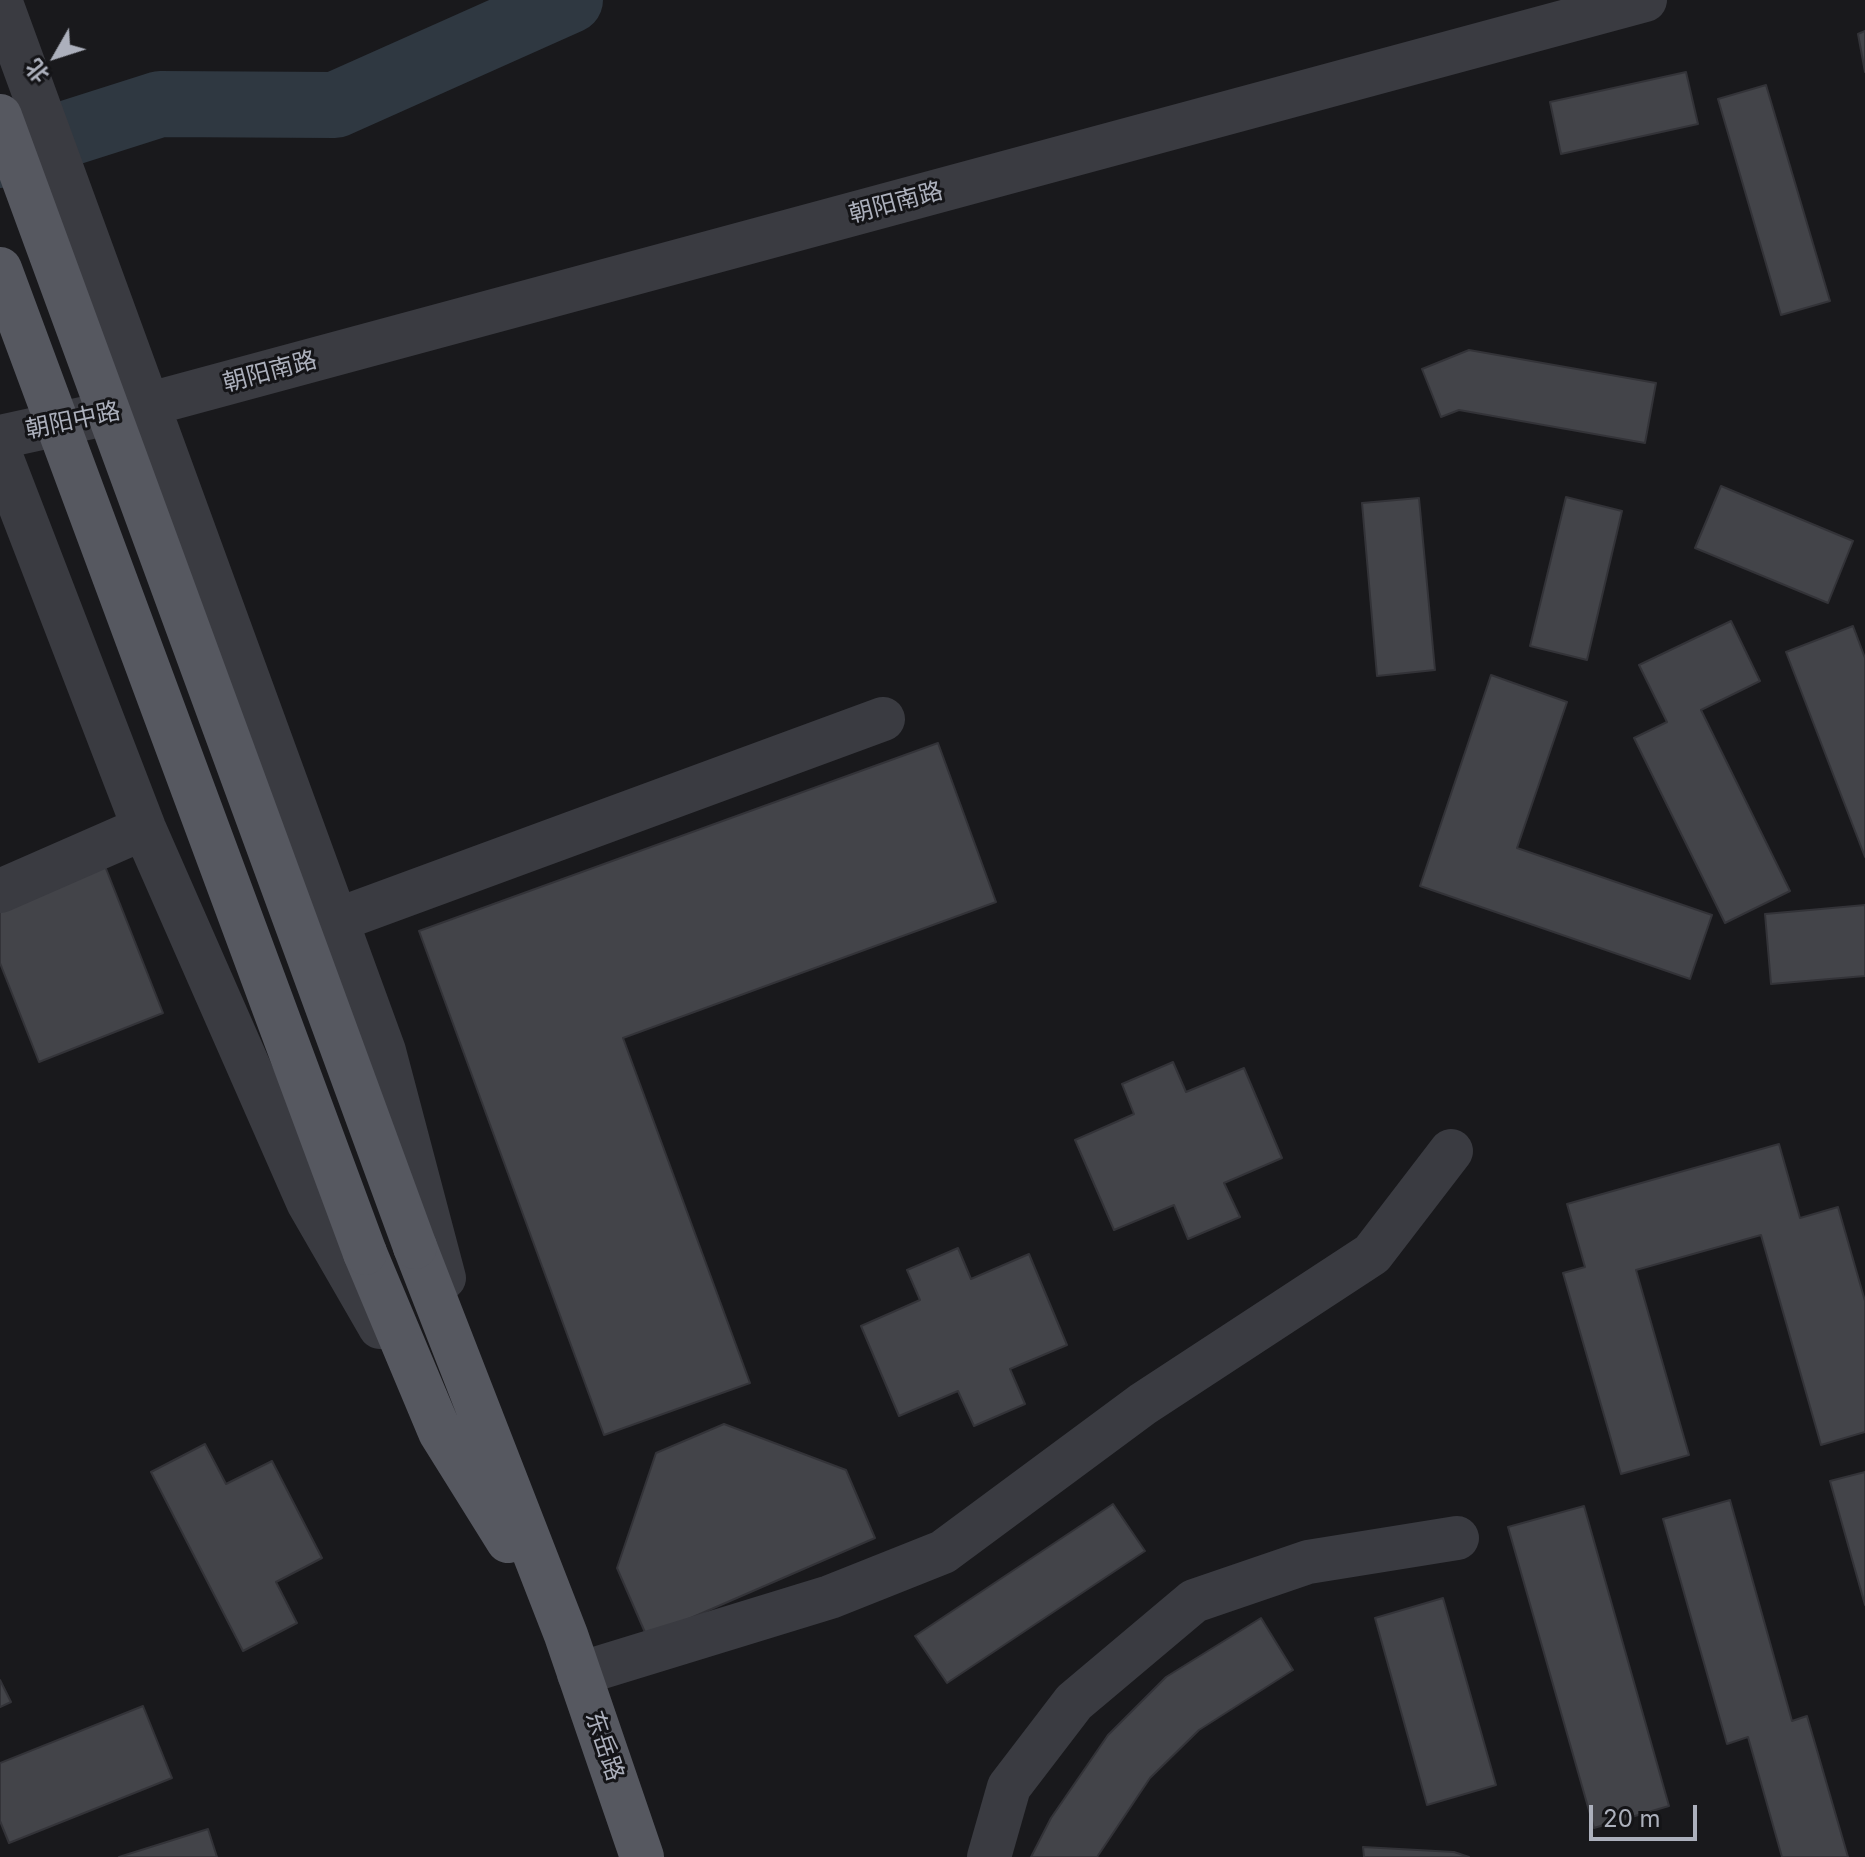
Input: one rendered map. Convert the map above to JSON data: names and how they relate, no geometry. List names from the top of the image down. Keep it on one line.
{"streets":{"main road":["东岳路"],"street":["朝阳南路","朝阳中路"]},"crossings":[["朝阳南路","朝阳中路"]],"scale_bar":"20 m","north":"bottom left"}
